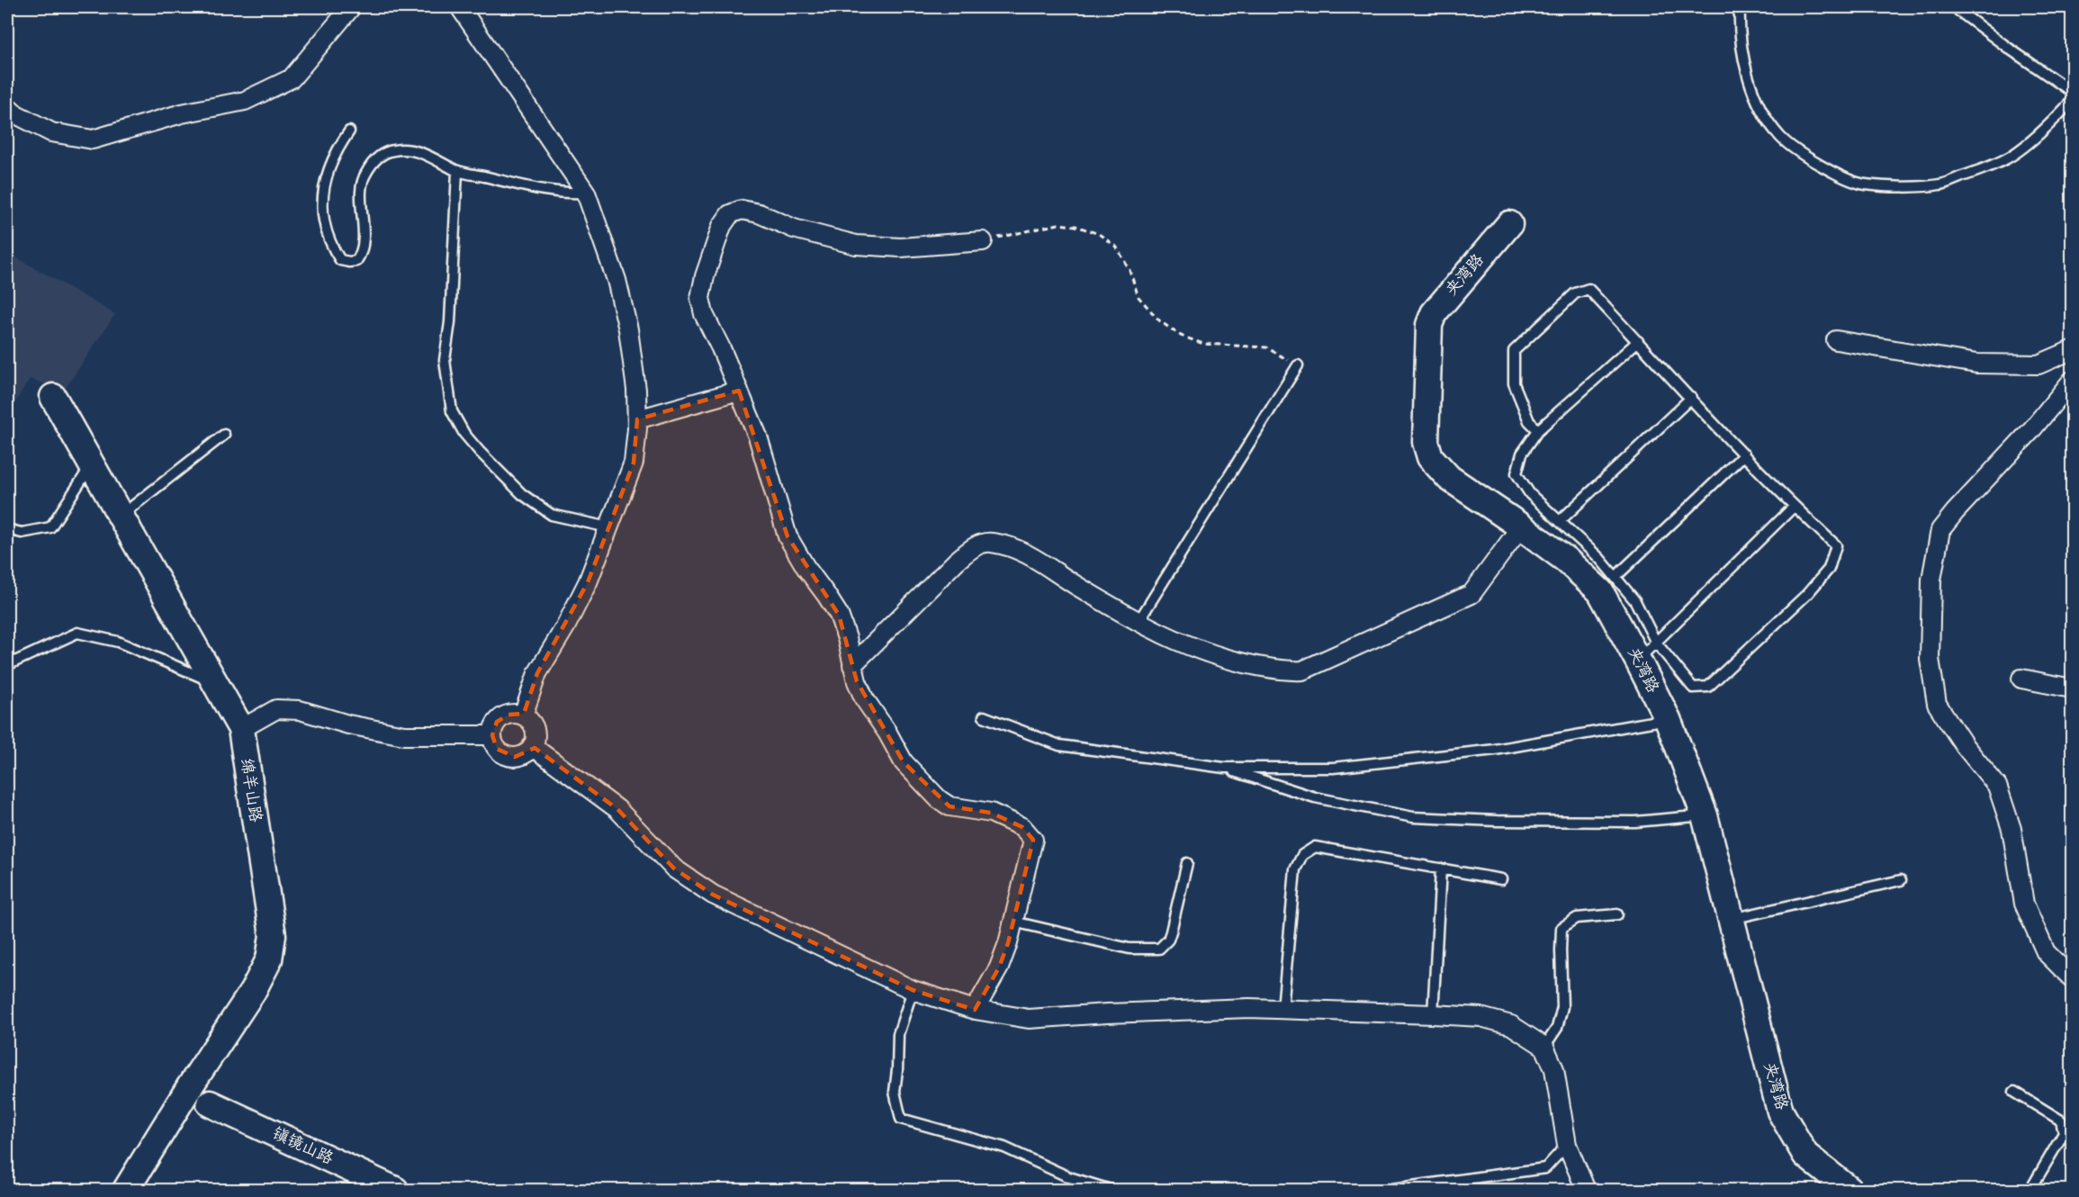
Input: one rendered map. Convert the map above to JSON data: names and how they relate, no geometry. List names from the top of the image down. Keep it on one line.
{"streets":{"street":["夹湾路","绵羊山路","镇镜山路"]}}
